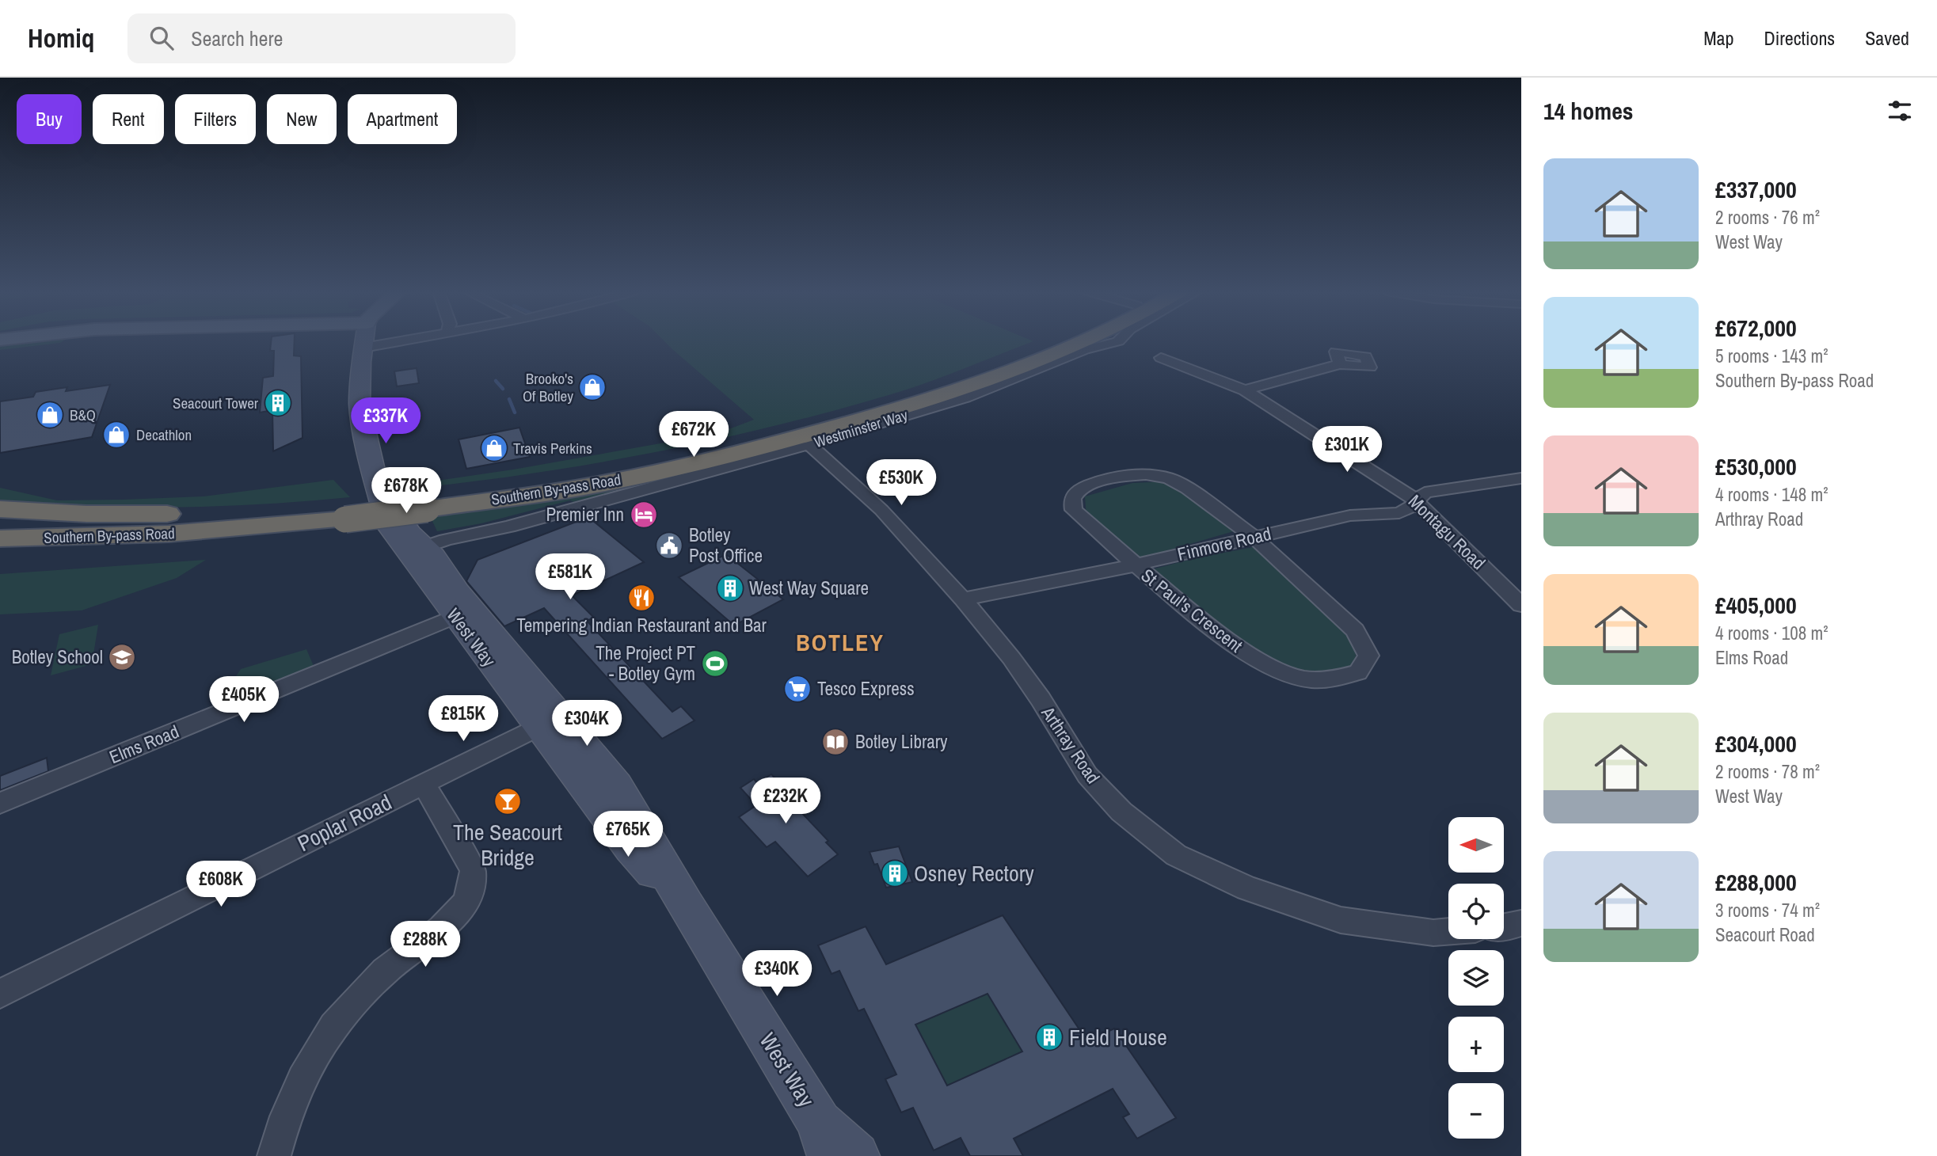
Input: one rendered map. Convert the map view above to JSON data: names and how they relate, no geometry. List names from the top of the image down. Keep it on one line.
{"streets":{"highway":["Southern By-pass Road"],"main road":["West Way"],"street":["Westminster Way","Montagu Road","Finmore Road","St Paul's Crescent","Elms Road","Arthray Road","Poplar Road"]},"crossings":[["Westminster Way","West Way"],["Westminster Way","Arthray Road"],["Montagu Road","Finmore Road"],["Finmore Road","St Paul's Crescent"],["Finmore Road","Arthray Road"],["West Way","Elms Road"],["West Way","Poplar Road"]],"districts":["BOTLEY"],"places":{"shop":["Brooko's Of Botley","B&Q","Decathlon","Travis Perkins"],"building":["Seacourt Tower","West Way Square","Osney Rectory","Field House"],"hotel":["Premier Inn"],"public building":["Botley Post Office"],"restaurant":["Tempering Indian Restaurant and Bar"],"school or university":["Botley School"],"sports":["The Project PT - Botley Gym"],"supermarket":["Tesco Express"],"library":["Botley Library"],"bar":["The Seacourt Bridge"]},"north":"left","page":{"header":"Homiq","search":"Search here","nav":["Map","Directions","Saved"],"heading":"14 homes","chip":["Buy","Rent","Filters","New","Apartment"],"list":[{"name":"£337,000","note":"2 rooms · 76 m² · West Way"},{"name":"£672,000","note":"5 rooms · 143 m² · Southern By-pass Road"},{"name":"£530,000","note":"4 rooms · 148 m² · Arthray Road"},{"name":"£405,000","note":"4 rooms · 108 m² · Elms Road"},{"name":"£304,000","note":"2 rooms · 78 m² · West Way"},{"name":"£288,000","note":"3 rooms · 74 m² · Seacourt Road"}],"price":["£337K","£672K","£301K","£530K","£678K","£581K","£405K","£815K","£304K","£232K","£765K","£608K","£288K","£340K"],"map_buttons":["+","−"]}}
